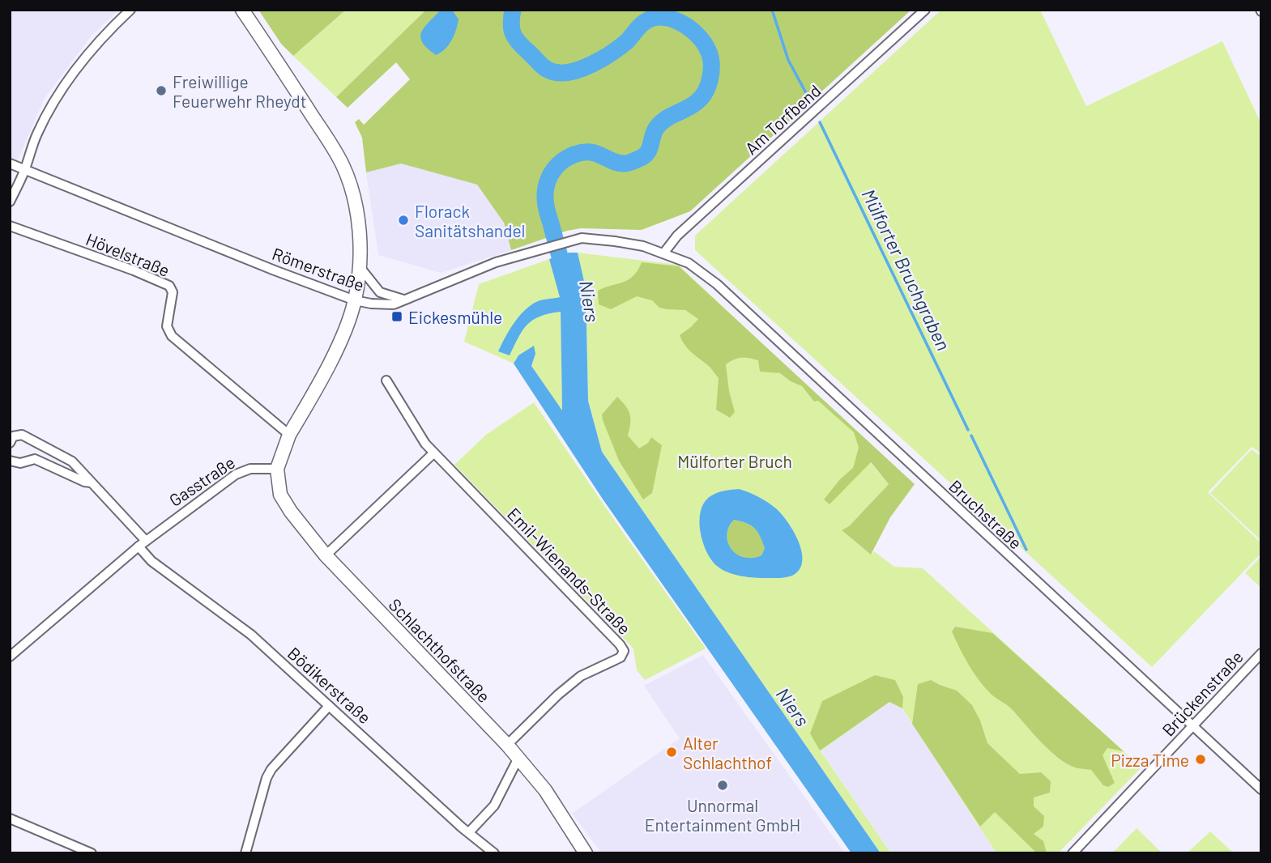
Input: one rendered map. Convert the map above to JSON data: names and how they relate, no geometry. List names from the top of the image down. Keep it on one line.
{"streets":{"main road":["Schlachthofstraße"],"street":["Am Torfbend","Hövelstraße","Römerstraße","Gasstraße","Bruchstraße","Emil-Wienands-Straße","Bödikerstraße","Brückenstraße"]},"crossings":[["Am Torfbend","Römerstraße"],["Römerstraße","Bruchstraße"],["Gasstraße","Schlachthofstraße"],["Gasstraße","Bödikerstraße"],["Bruchstraße","Brückenstraße"],["Emil-Wienands-Straße","Schlachthofstraße"]],"water":["Mülforter Bruchgraben","Niers"],"parks":["Mülforter Bruch"],"places":{"other":["Freiwillige Feuerwehr Rheydt","Florack Sanitätshandel","Alter Schlachthof","Pizza Time","Unnormal Entertainment GmbH"],"transit":["Eickesmühle"]}}
